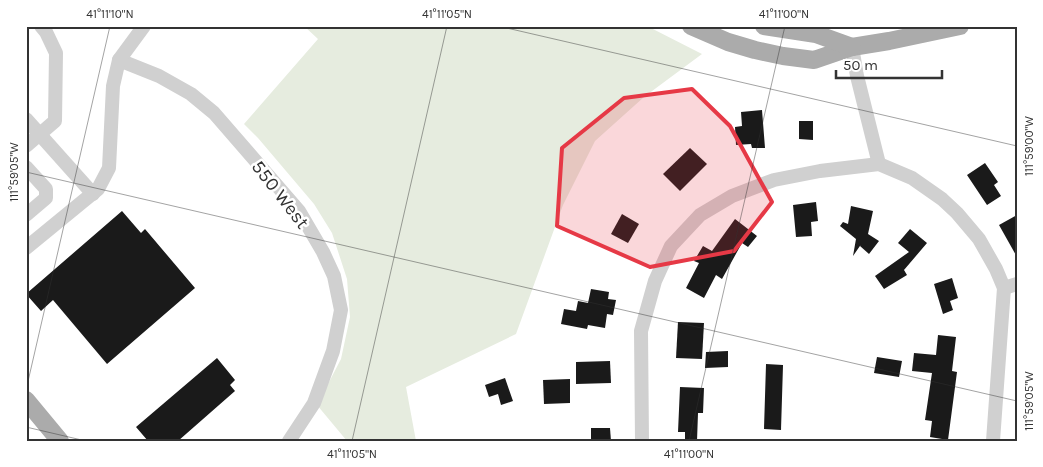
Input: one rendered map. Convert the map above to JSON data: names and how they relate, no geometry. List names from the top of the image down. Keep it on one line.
{"streets":{"street":["550 West"]},"scale_bar":"50 m","coordinates":["41°11'10\"N","41°11'05\"N","41°11'00\"N","111°59'00\"W","111°59'05\"W"]}
